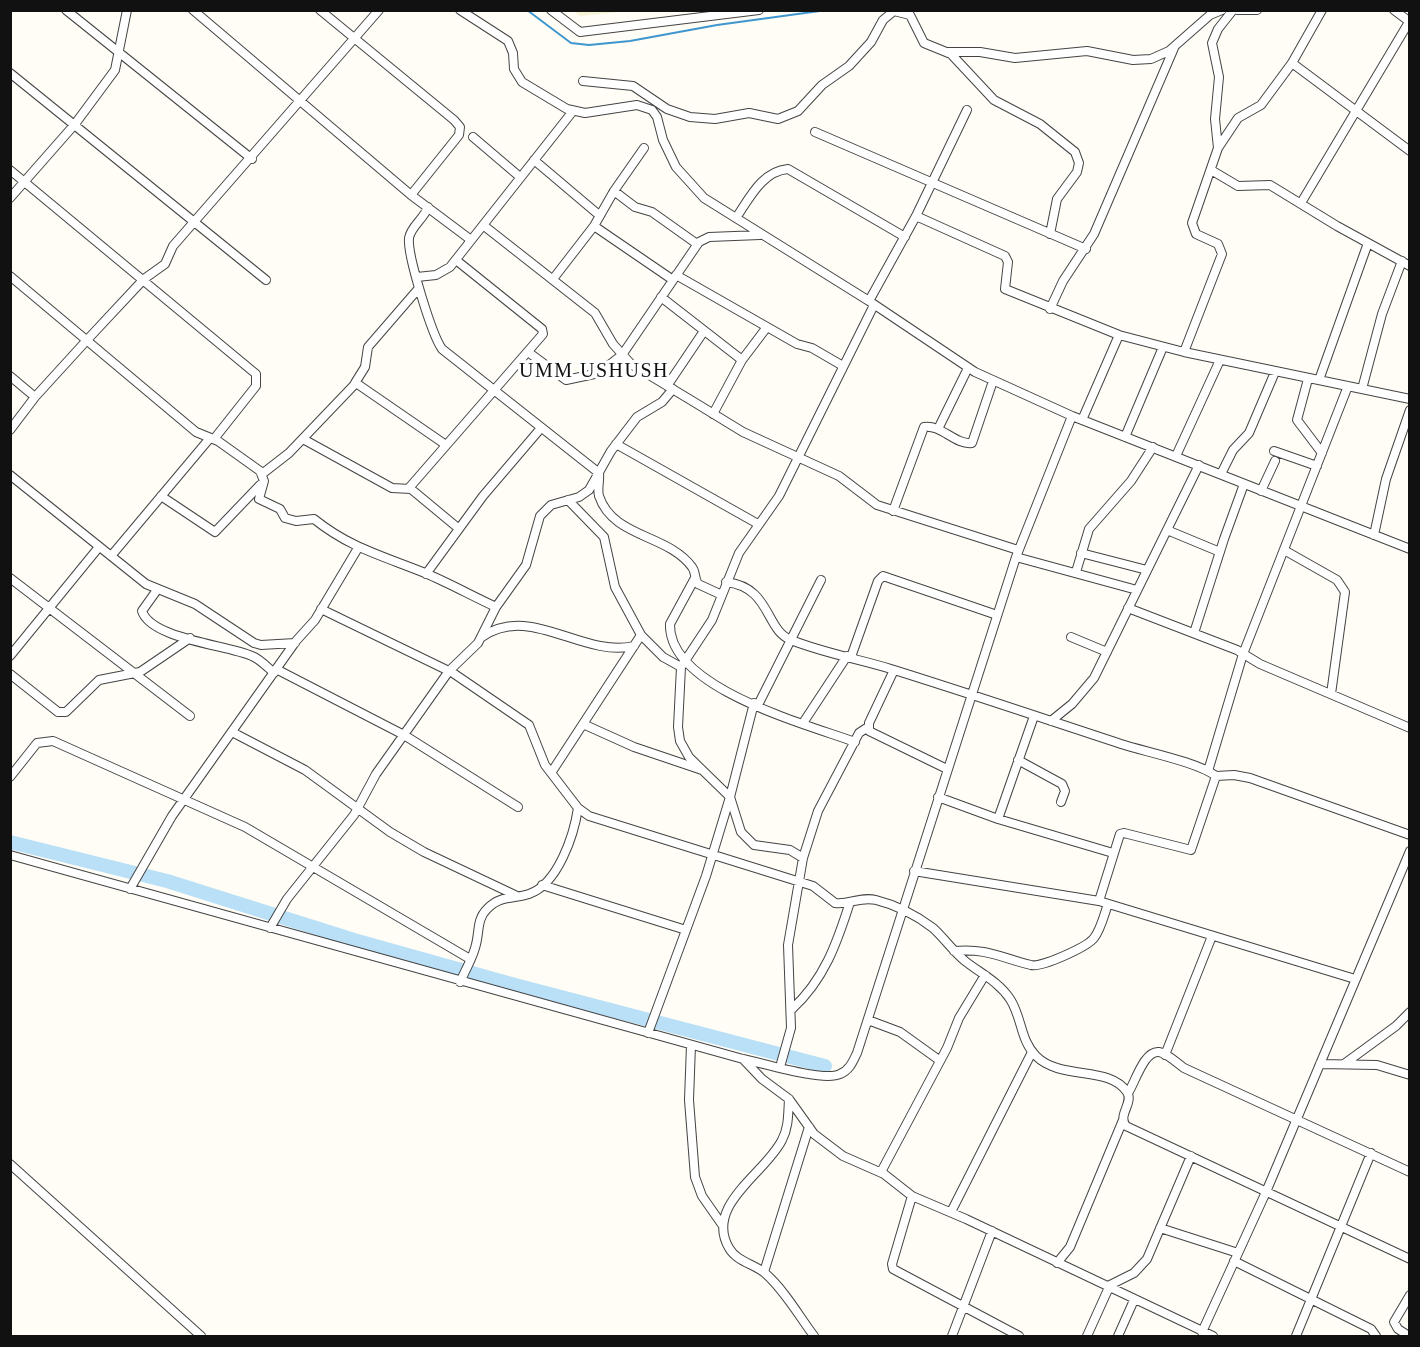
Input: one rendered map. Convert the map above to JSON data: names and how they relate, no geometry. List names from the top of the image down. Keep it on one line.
{"districts":["UMM USHUSH"]}
